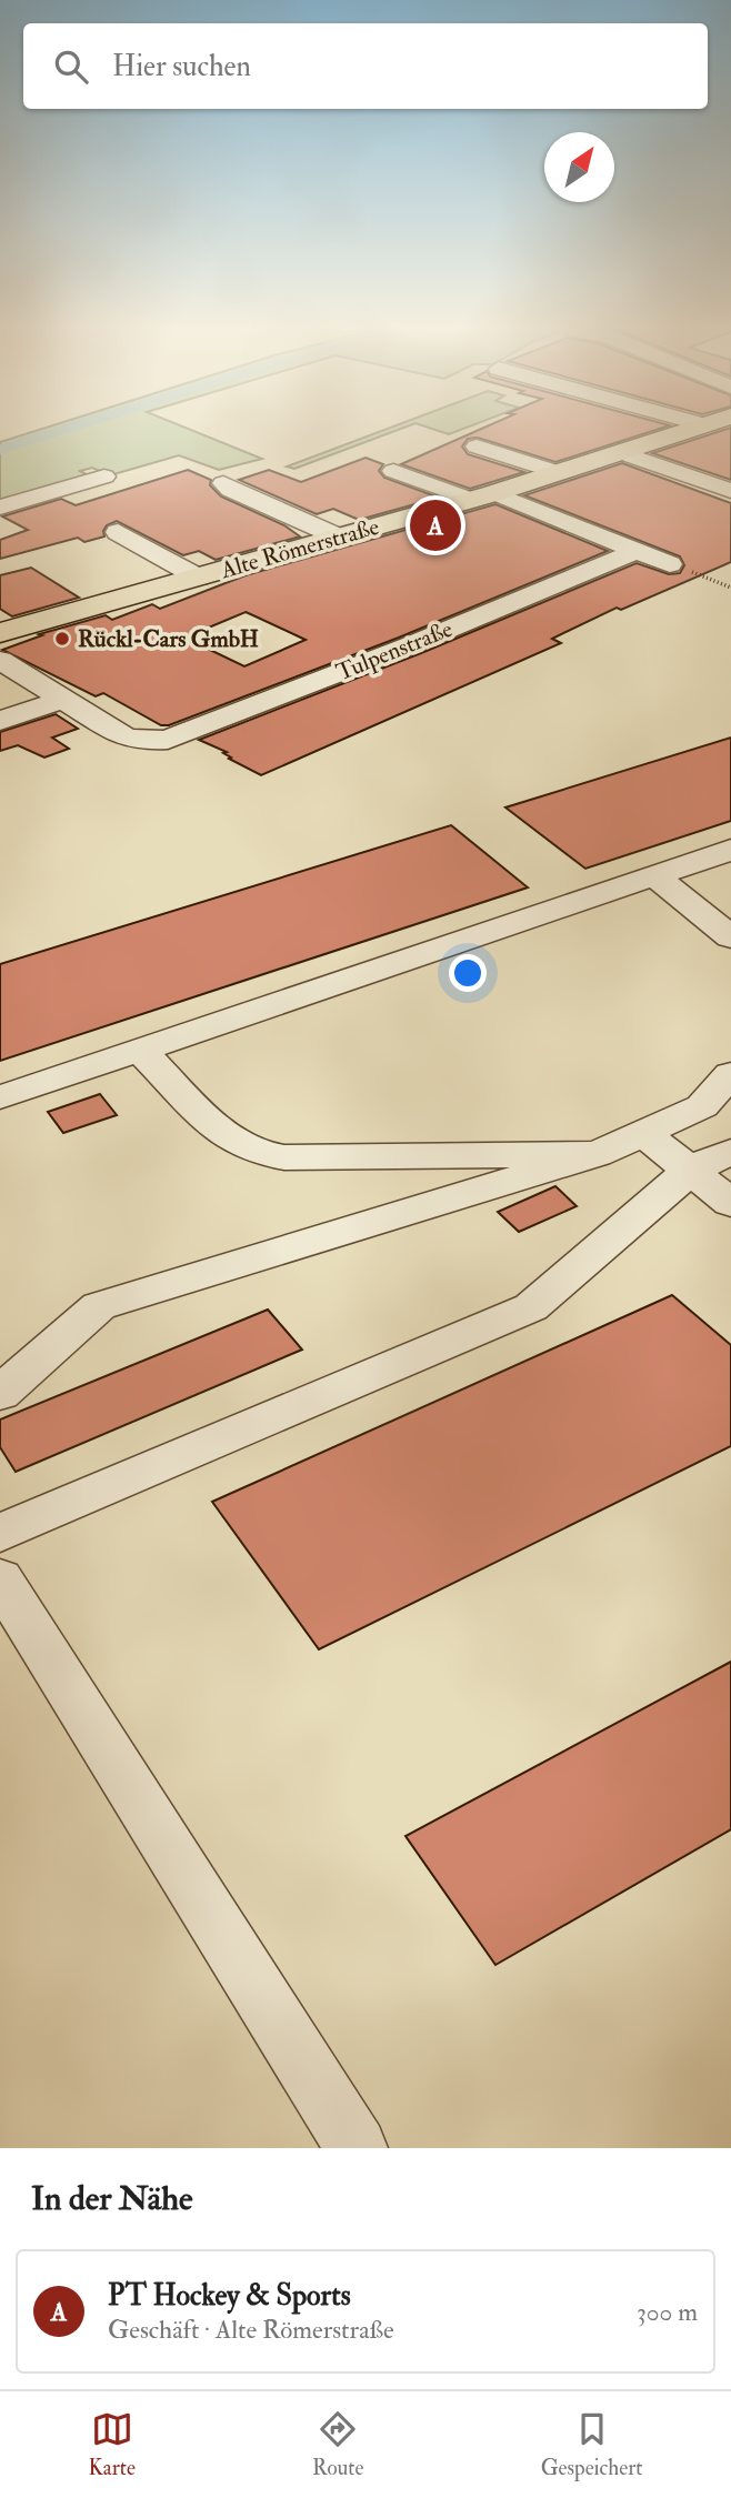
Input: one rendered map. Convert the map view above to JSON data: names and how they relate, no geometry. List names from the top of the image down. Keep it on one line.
{"streets":{"main road":["Alte Römerstraße"],"street":["Tulpenstraße"]},"places":["Rückl-Cars GmbH"],"north":"top right","page":{"search":"Hier suchen","pins":"A","heading":"In der Nähe","list":[{"mark":"A","name":"PT Hockey & Sports","note":"Geschäft · Alte Römerstraße","value":"300 m"}],"nav":["Karte","Route","Gespeichert"]}}
